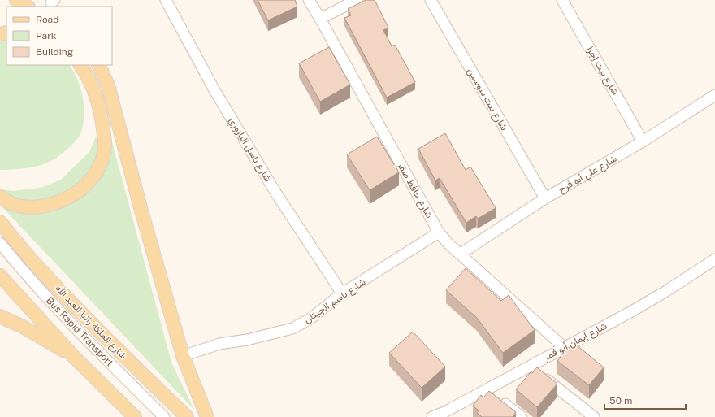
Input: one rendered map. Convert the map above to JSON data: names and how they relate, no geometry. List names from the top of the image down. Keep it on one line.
{"streets":{"main road":["شارع الملكة رانيا العبد الله"],"street":["شارع بيت إجزا","شارع بيت سوسين","شارع باسل اليازوري","شارع علي أبو فرح","شارع حافظ صقر","شارع باسم الجيتان","Bus Rapid Transport","شارع إيمان أبو قمر"]},"crossings":[["شارع بيت إجزا","شارع علي أبو فرح"],["شارع بيت سوسين","شارع علي أبو فرح"],["شارع باسل اليازوري","شارع باسم الجيتان"],["شارع علي أبو فرح","شارع حافظ صقر"],["شارع حافظ صقر","شارع باسم الجيتان"],["شارع حافظ صقر","شارع إيمان أبو قمر"]],"legend":["Road","Park","Building"],"scale_bar":"50 m"}
